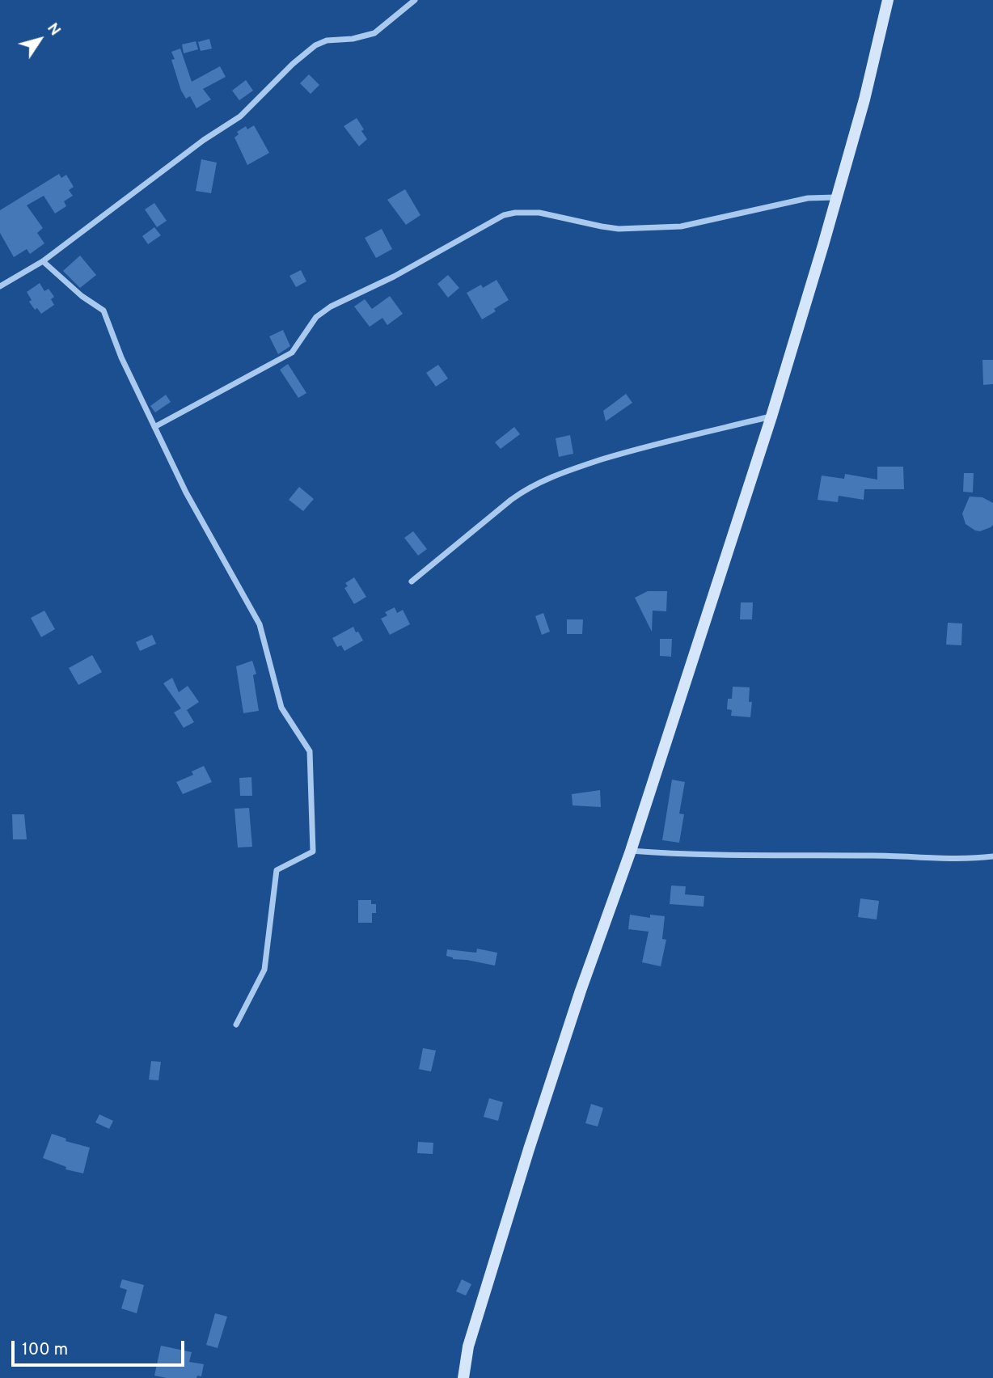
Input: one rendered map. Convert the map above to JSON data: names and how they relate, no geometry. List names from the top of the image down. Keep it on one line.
{"scale_bar":"100 m","north":"top right"}
